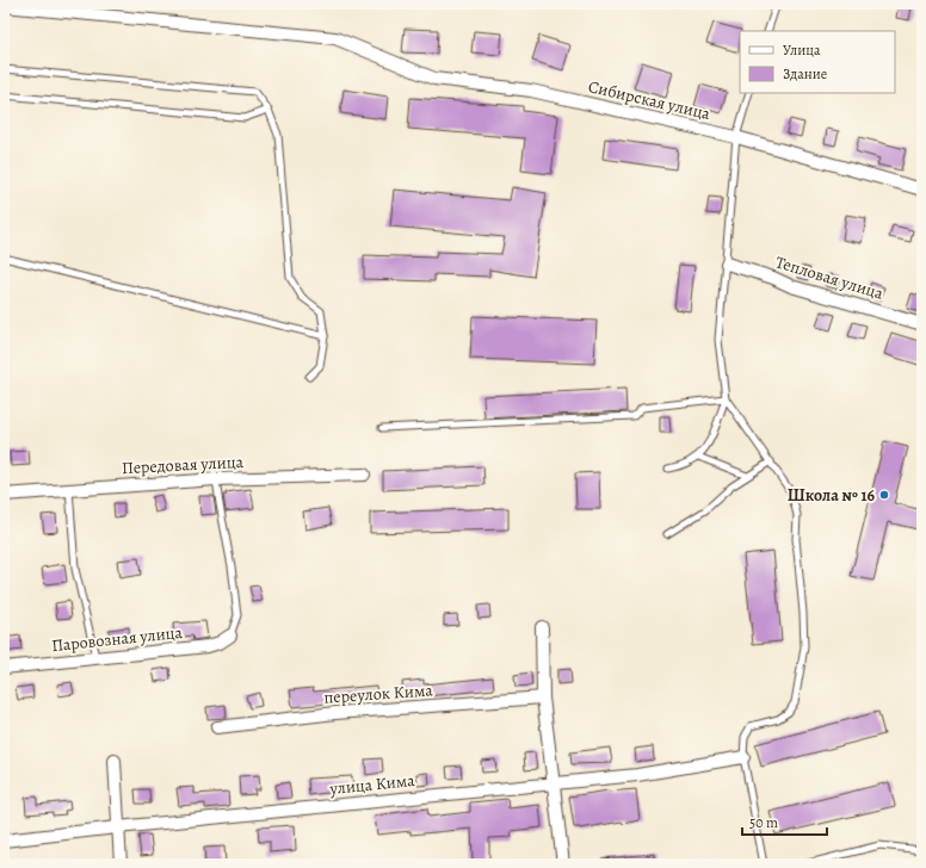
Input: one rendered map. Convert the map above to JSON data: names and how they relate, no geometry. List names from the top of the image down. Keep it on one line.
{"streets":{"street":["Сибирская улица","Тепловая улица","Передовая улица","Паровозная улица","переулок Кима","улица Кима"]},"places":["Школа № 16"],"legend":["Улица","Здание"],"scale_bar":"50 m"}
